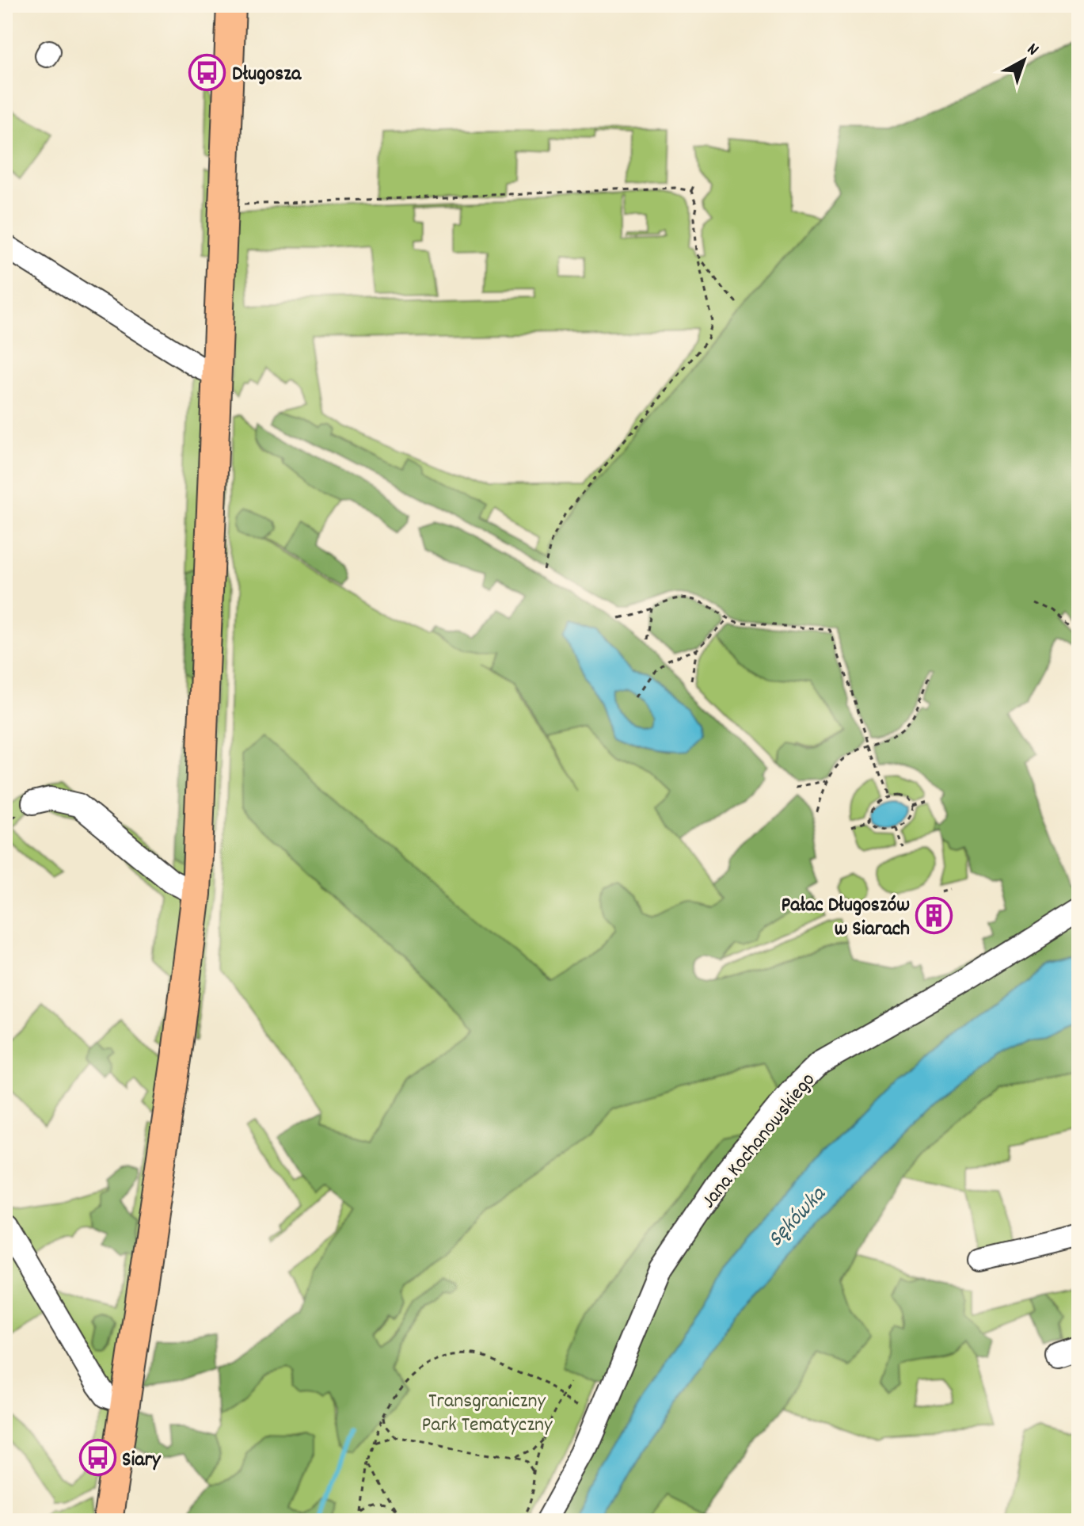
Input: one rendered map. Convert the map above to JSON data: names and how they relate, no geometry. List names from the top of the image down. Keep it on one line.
{"streets":{"street":["Jana Kochanowskiego"]},"water":["Sękówka"],"parks":["Transgraniczny Park Tematyczny"],"places":{"bus stop":["Długosza","Siary"],"building":["Pałac Długoszów w Siarach"]},"north":"top right"}
